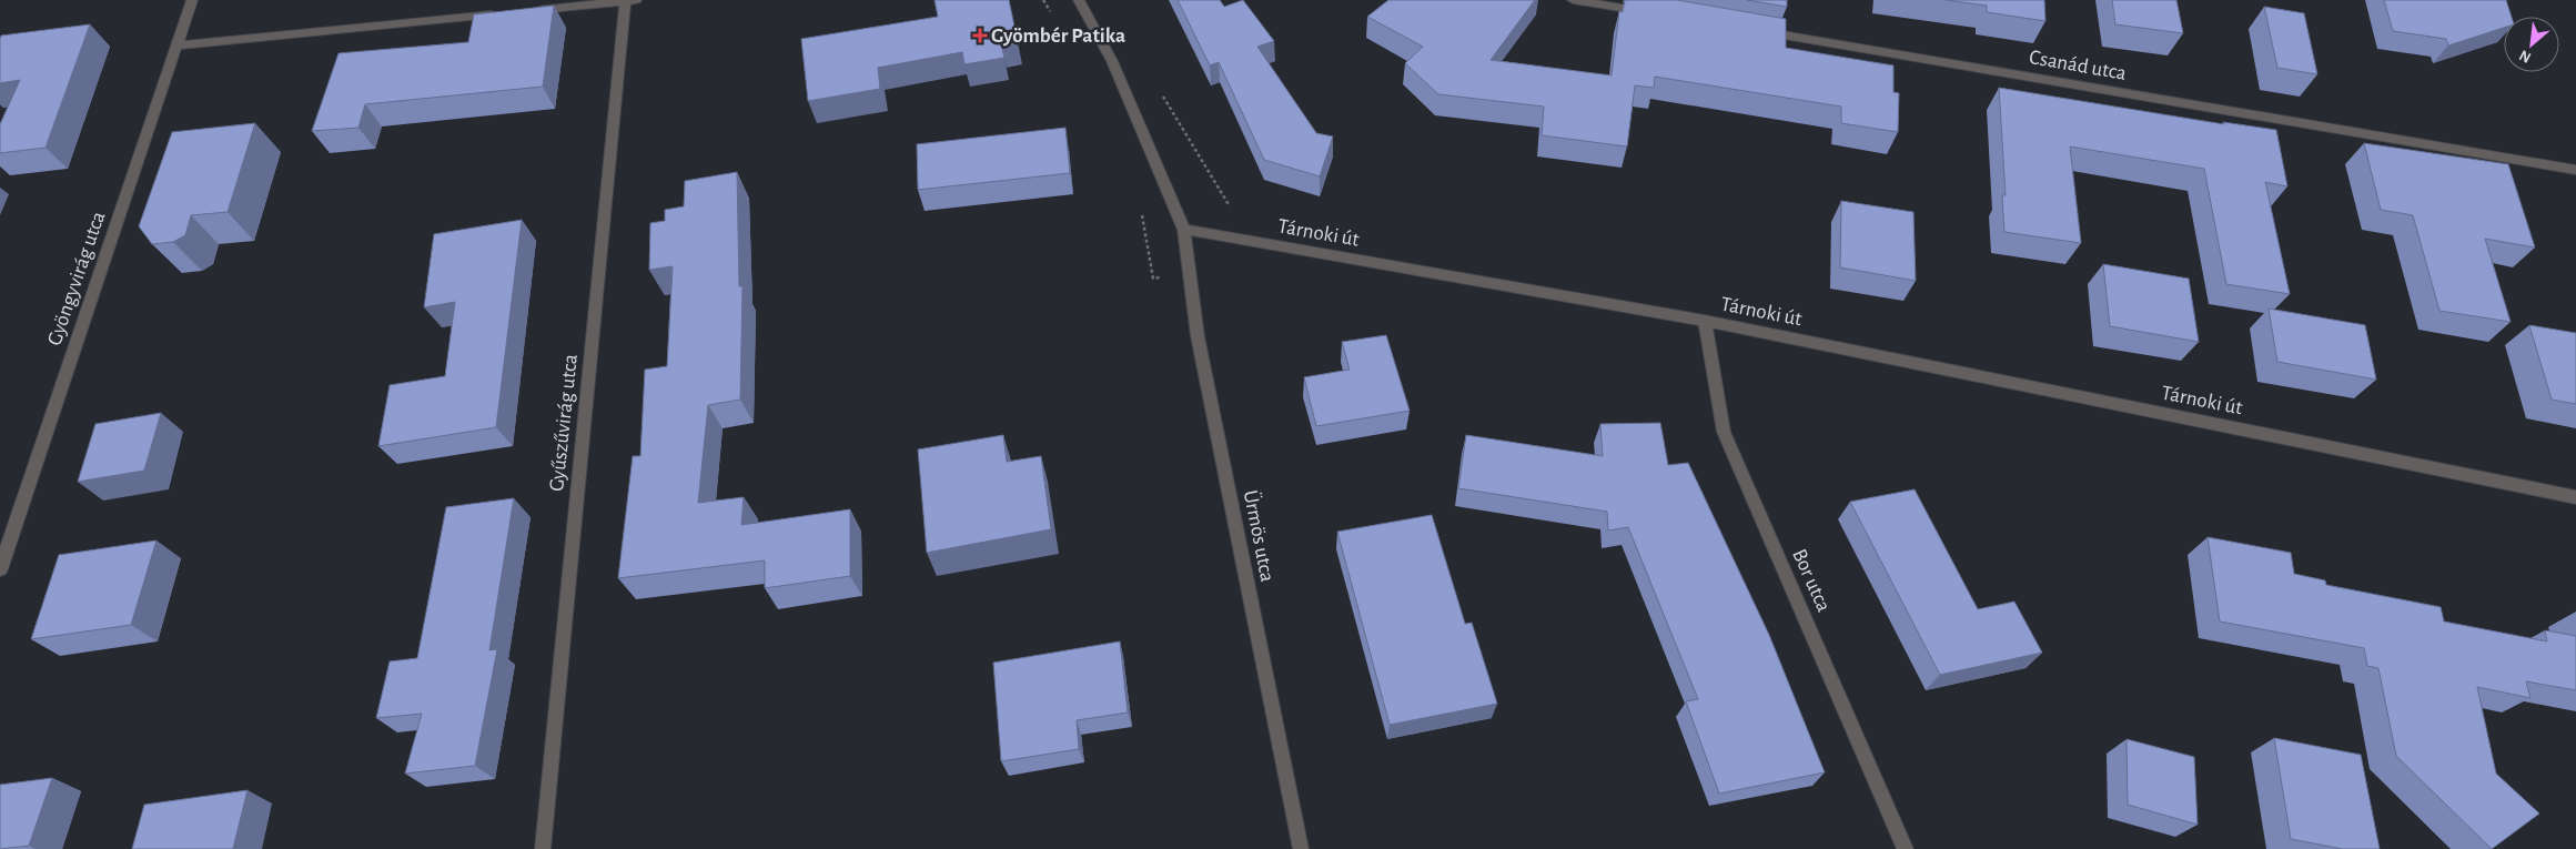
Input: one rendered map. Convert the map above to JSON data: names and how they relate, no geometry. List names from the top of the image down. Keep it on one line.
{"streets":{"street":["Csanád utca","Tárnoki út","Gyöngyvirág utca","Gyűszűvirág utca","Ürmös utca","Bor utca"]},"crossings":[["Tárnoki út","Ürmös utca"],["Tárnoki út","Bor utca"]],"places":{"health":["Gyömbér Patika"]},"north":"bottom left"}
